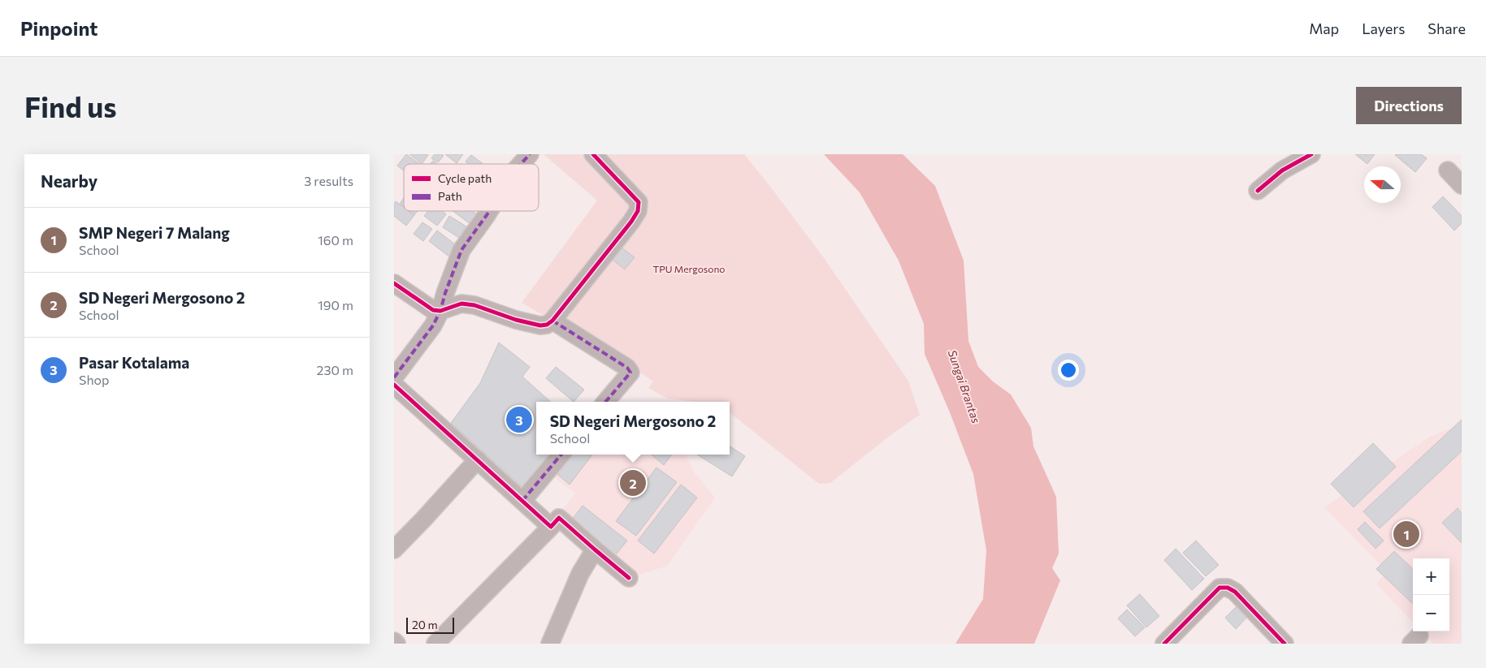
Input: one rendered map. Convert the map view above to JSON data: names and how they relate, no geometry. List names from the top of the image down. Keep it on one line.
{"water":["Sungai Brantas"],"parks":["TPU Mergosono"],"legend":["Cycle path","Path"],"scale_bar":"20 m","north":"left","page":{"header":"Pinpoint","nav":["Map","Layers","Share"],"buttons":"Directions","title":"Find us","heading":["Nearby","3 results"],"list":[{"mark":"1","name":"SMP Negeri 7 Malang","note":"School","value":"160 m"},{"mark":"2","name":"SD Negeri Mergosono 2","note":"School","value":"190 m"},{"mark":"3","name":"Pasar Kotalama","note":"Shop","value":"230 m"}],"popup":["SD Negeri Mergosono 2","School"],"pins":["3","2","1"],"map_buttons":["+","−"],"scale":"20 m"}}
